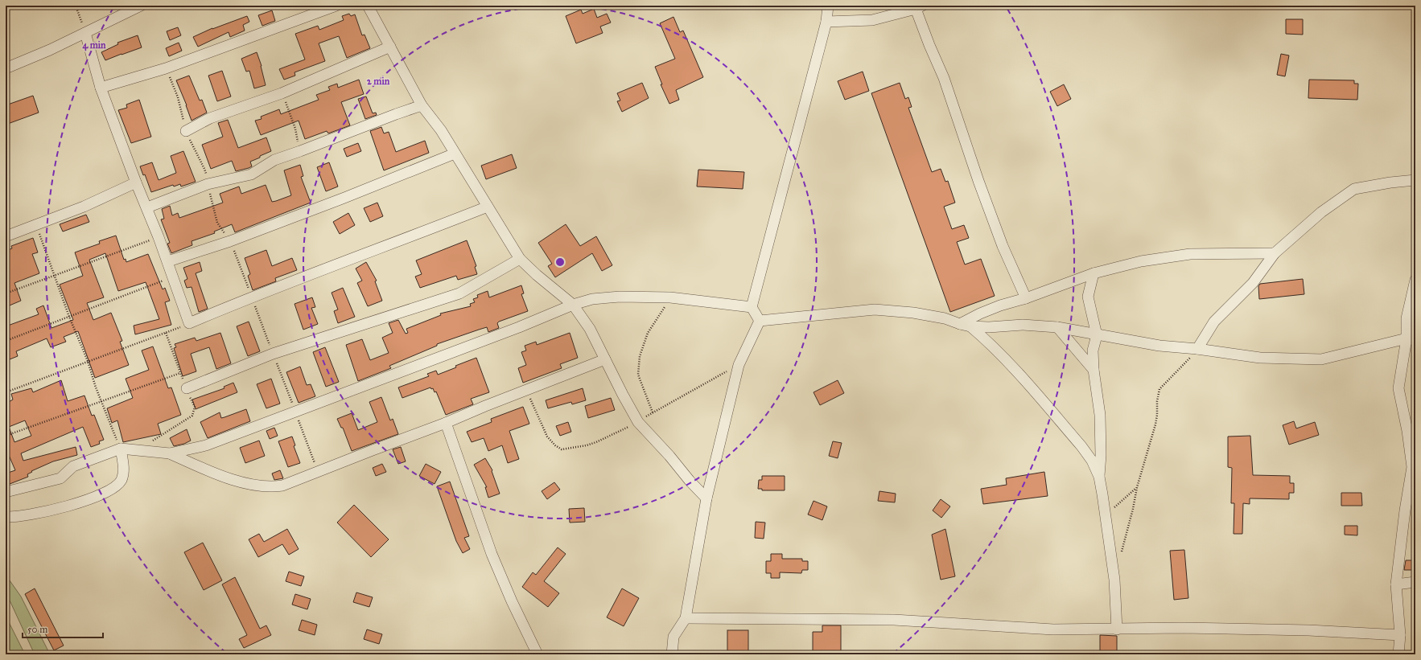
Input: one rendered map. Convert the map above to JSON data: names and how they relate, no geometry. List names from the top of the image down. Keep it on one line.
{"scale_bar":"50 m","rings":["4 min","2 min"]}
